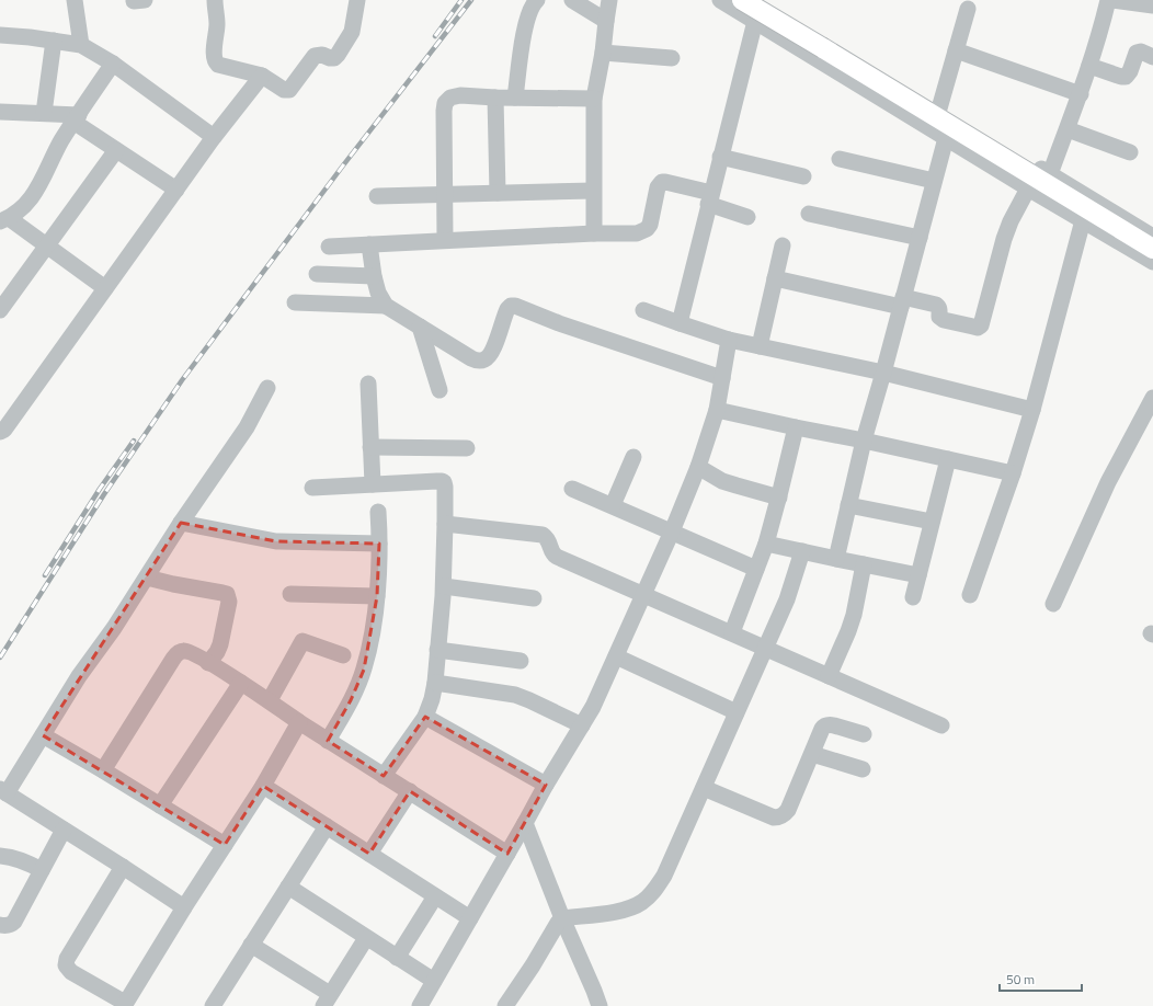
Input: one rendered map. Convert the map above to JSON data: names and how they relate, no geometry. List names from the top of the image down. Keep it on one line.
{"scale_bar":"50 m"}
